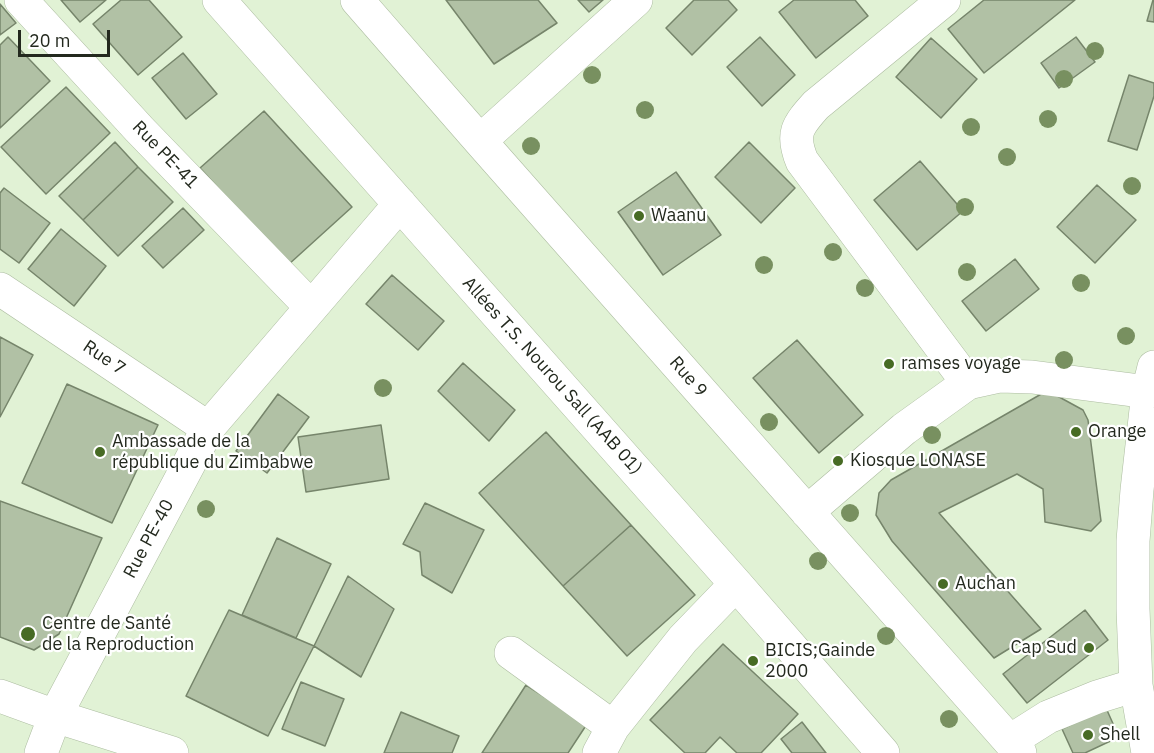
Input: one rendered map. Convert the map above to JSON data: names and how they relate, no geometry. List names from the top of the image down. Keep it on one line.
{"streets":{"street":["Rue PE-41","Rue 7","Allées T.S. Nourou Sall (AAB 01)","Rue 9","Rue PE-40"]},"crossings":[["Rue PE-41","Rue PE-40"],["Rue 7","Rue PE-40"],["Allées T.S. Nourou Sall (AAB 01)","Rue PE-40"]],"places":["Waanu","ramses voyage","Orange","Ambassade de la république du Zimbabwe","Kiosque LONASE","Auchan","Centre de Santé de la Reproduction","Cap Sud","BICIS;Gainde 2000","Shell"],"scale_bar":"20 m"}
